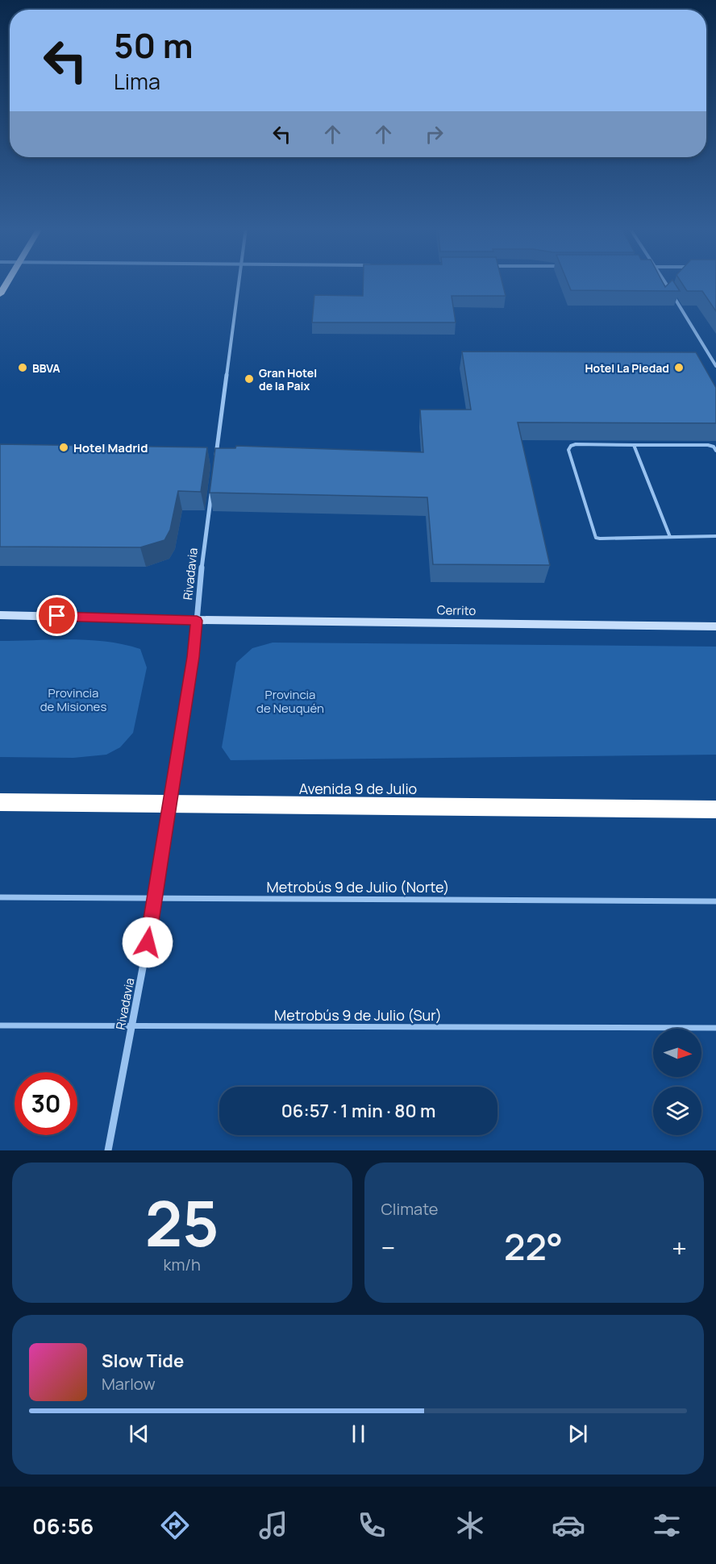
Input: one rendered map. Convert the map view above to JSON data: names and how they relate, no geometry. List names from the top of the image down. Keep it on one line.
{"streets":{"highway":["Avenida 9 de Julio"],"street":["Rivadavia","Cerrito"],"lane":["Metrobús 9 de Julio (Norte)","Metrobús 9 de Julio (Sur)"]},"crossings":[["Rivadavia","Cerrito"],["Rivadavia","Avenida 9 de Julio"],["Rivadavia","Metrobús 9 de Julio (Norte)"],["Rivadavia","Metrobús 9 de Julio (Sur)"]],"parks":["Provincia de Misiones","Provincia de Neuquén"],"places":["BBVA","Hotel La Piedad","Gran Hotel de la Paix","Hotel Madrid"],"north":"right","page":{"turn":["50 m","Lima"],"limit":"30","trip":"06:57 · 1 min · 80 m","tile":[["25","km/h"],"Climate"],"heat":["−","22°","+"],"song":["Slow Tide","Marlow"],"tabs":"06:56"}}
